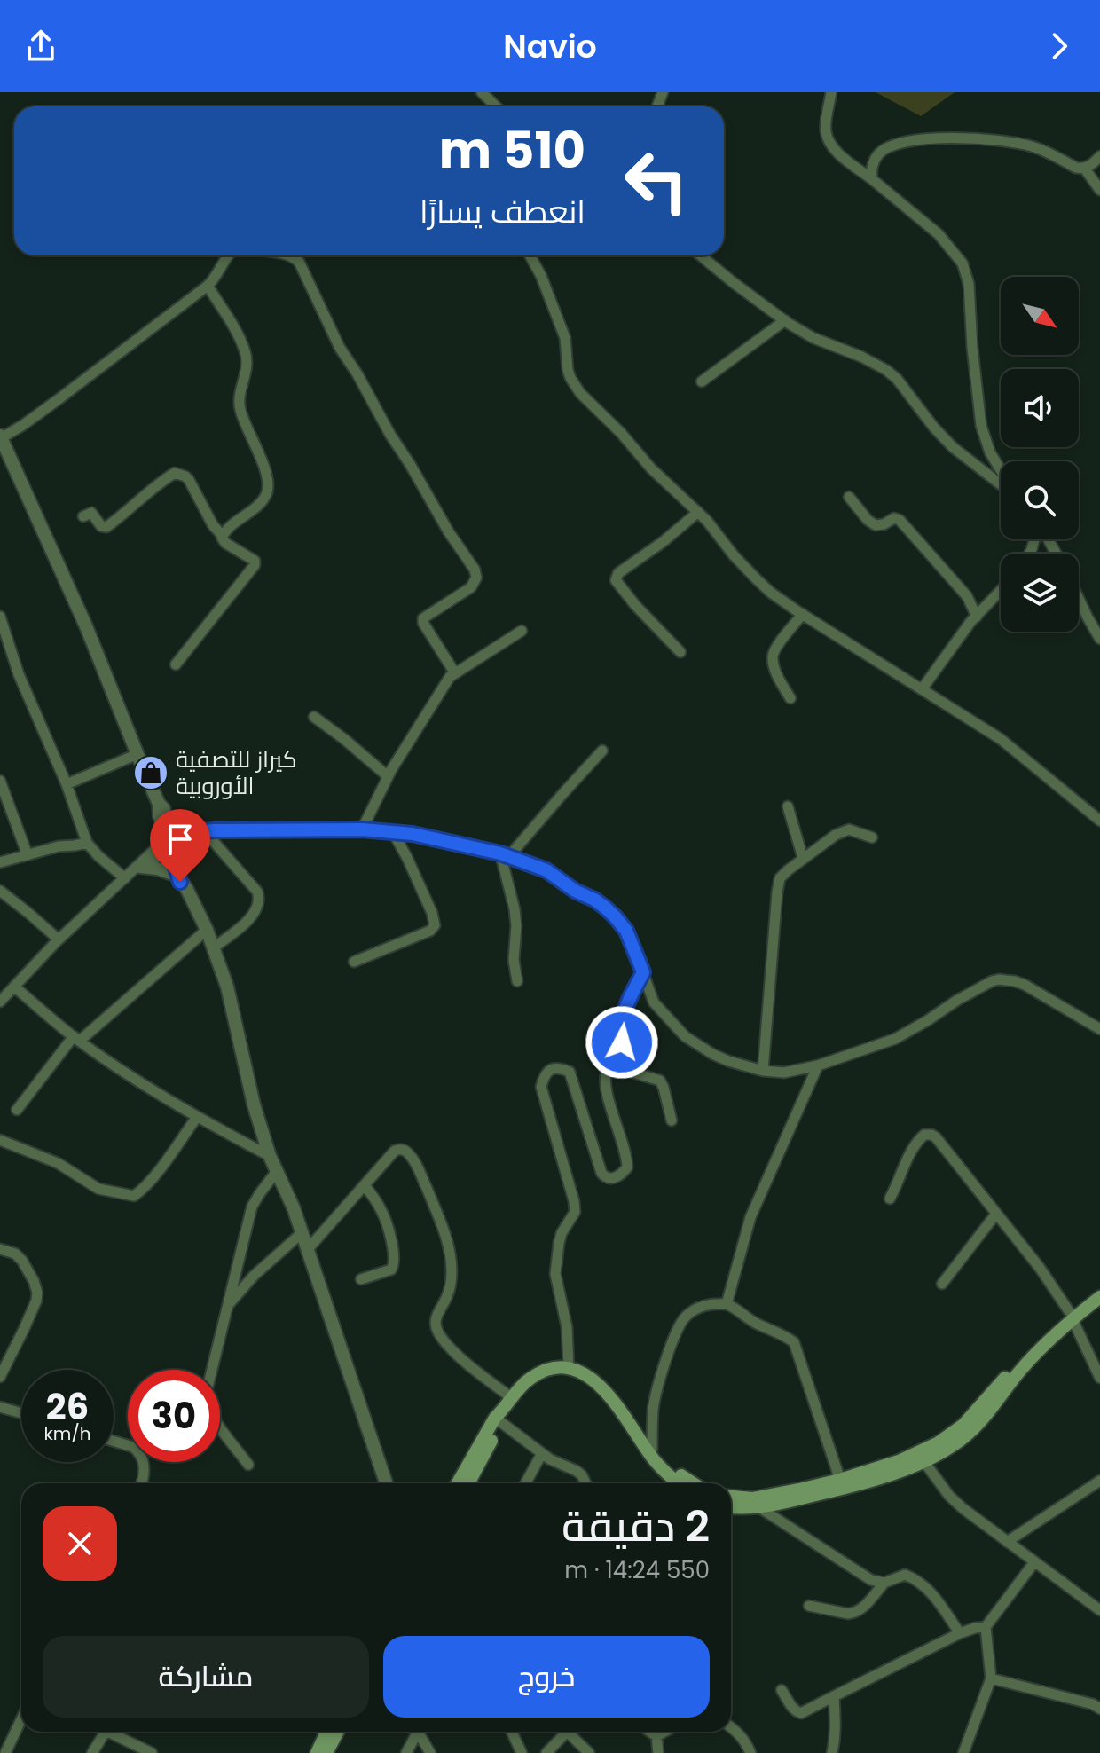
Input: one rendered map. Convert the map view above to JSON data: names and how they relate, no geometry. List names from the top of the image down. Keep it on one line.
{"places":{"shop":["كيراز للتصفية الأوروبية"]},"north":"bottom right","page":{"header":"Navio","turn":["510 m","انعطف يسارًا"],"speed":"26 km/h","limit":"30","heading":["2 دقيقة","550 m · 14:24"],"buttons":["خروج","مشاركة"]}}
